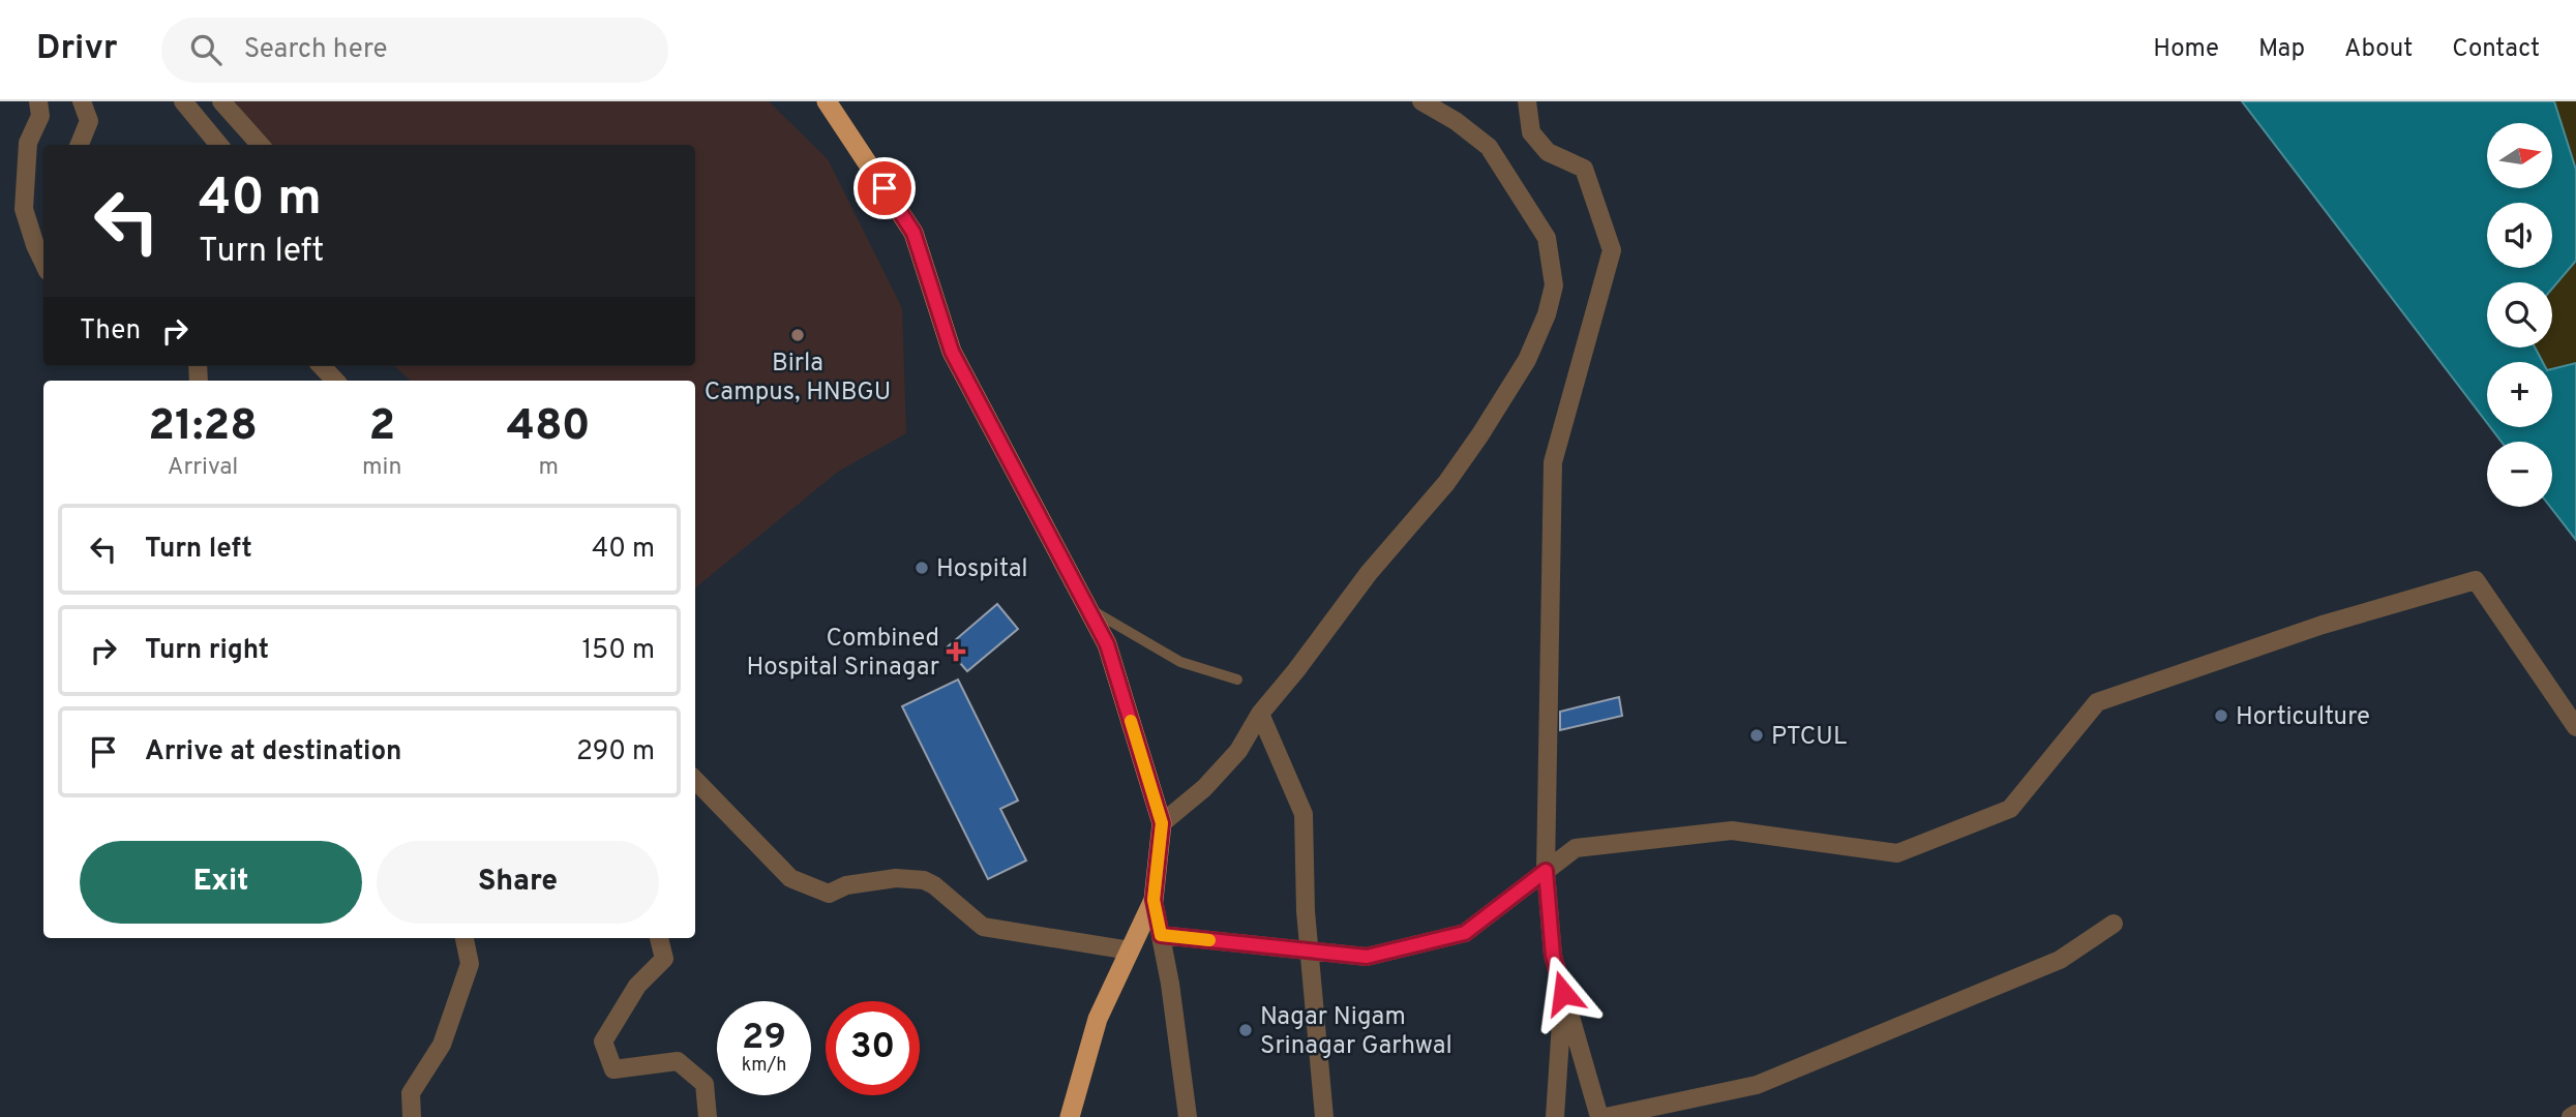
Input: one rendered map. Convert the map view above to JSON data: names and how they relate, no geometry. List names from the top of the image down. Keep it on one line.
{"places":{"other":["Birla Campus, HNBGU","Hospital","Horticulture","PTCUL","Nagar Nigam Srinagar Garhwal"],"health":["Combined Hospital Srinagar"]},"north":"right","page":{"header":"Drivr","search":"Search here","nav":["Home","Map","About","Contact"],"map_buttons":["+","−"],"turn":["40 m","Turn left"],"then":"Then","eta":["21:28","Arrival","2","min","480","m"],"list":[{"name":"Turn left","value":"40 m"},{"name":"Turn right","value":"150 m"},{"name":"Arrive at destination","value":"290 m"}],"buttons":["Exit","Share"],"speed":"29 km/h","limit":"30"}}
